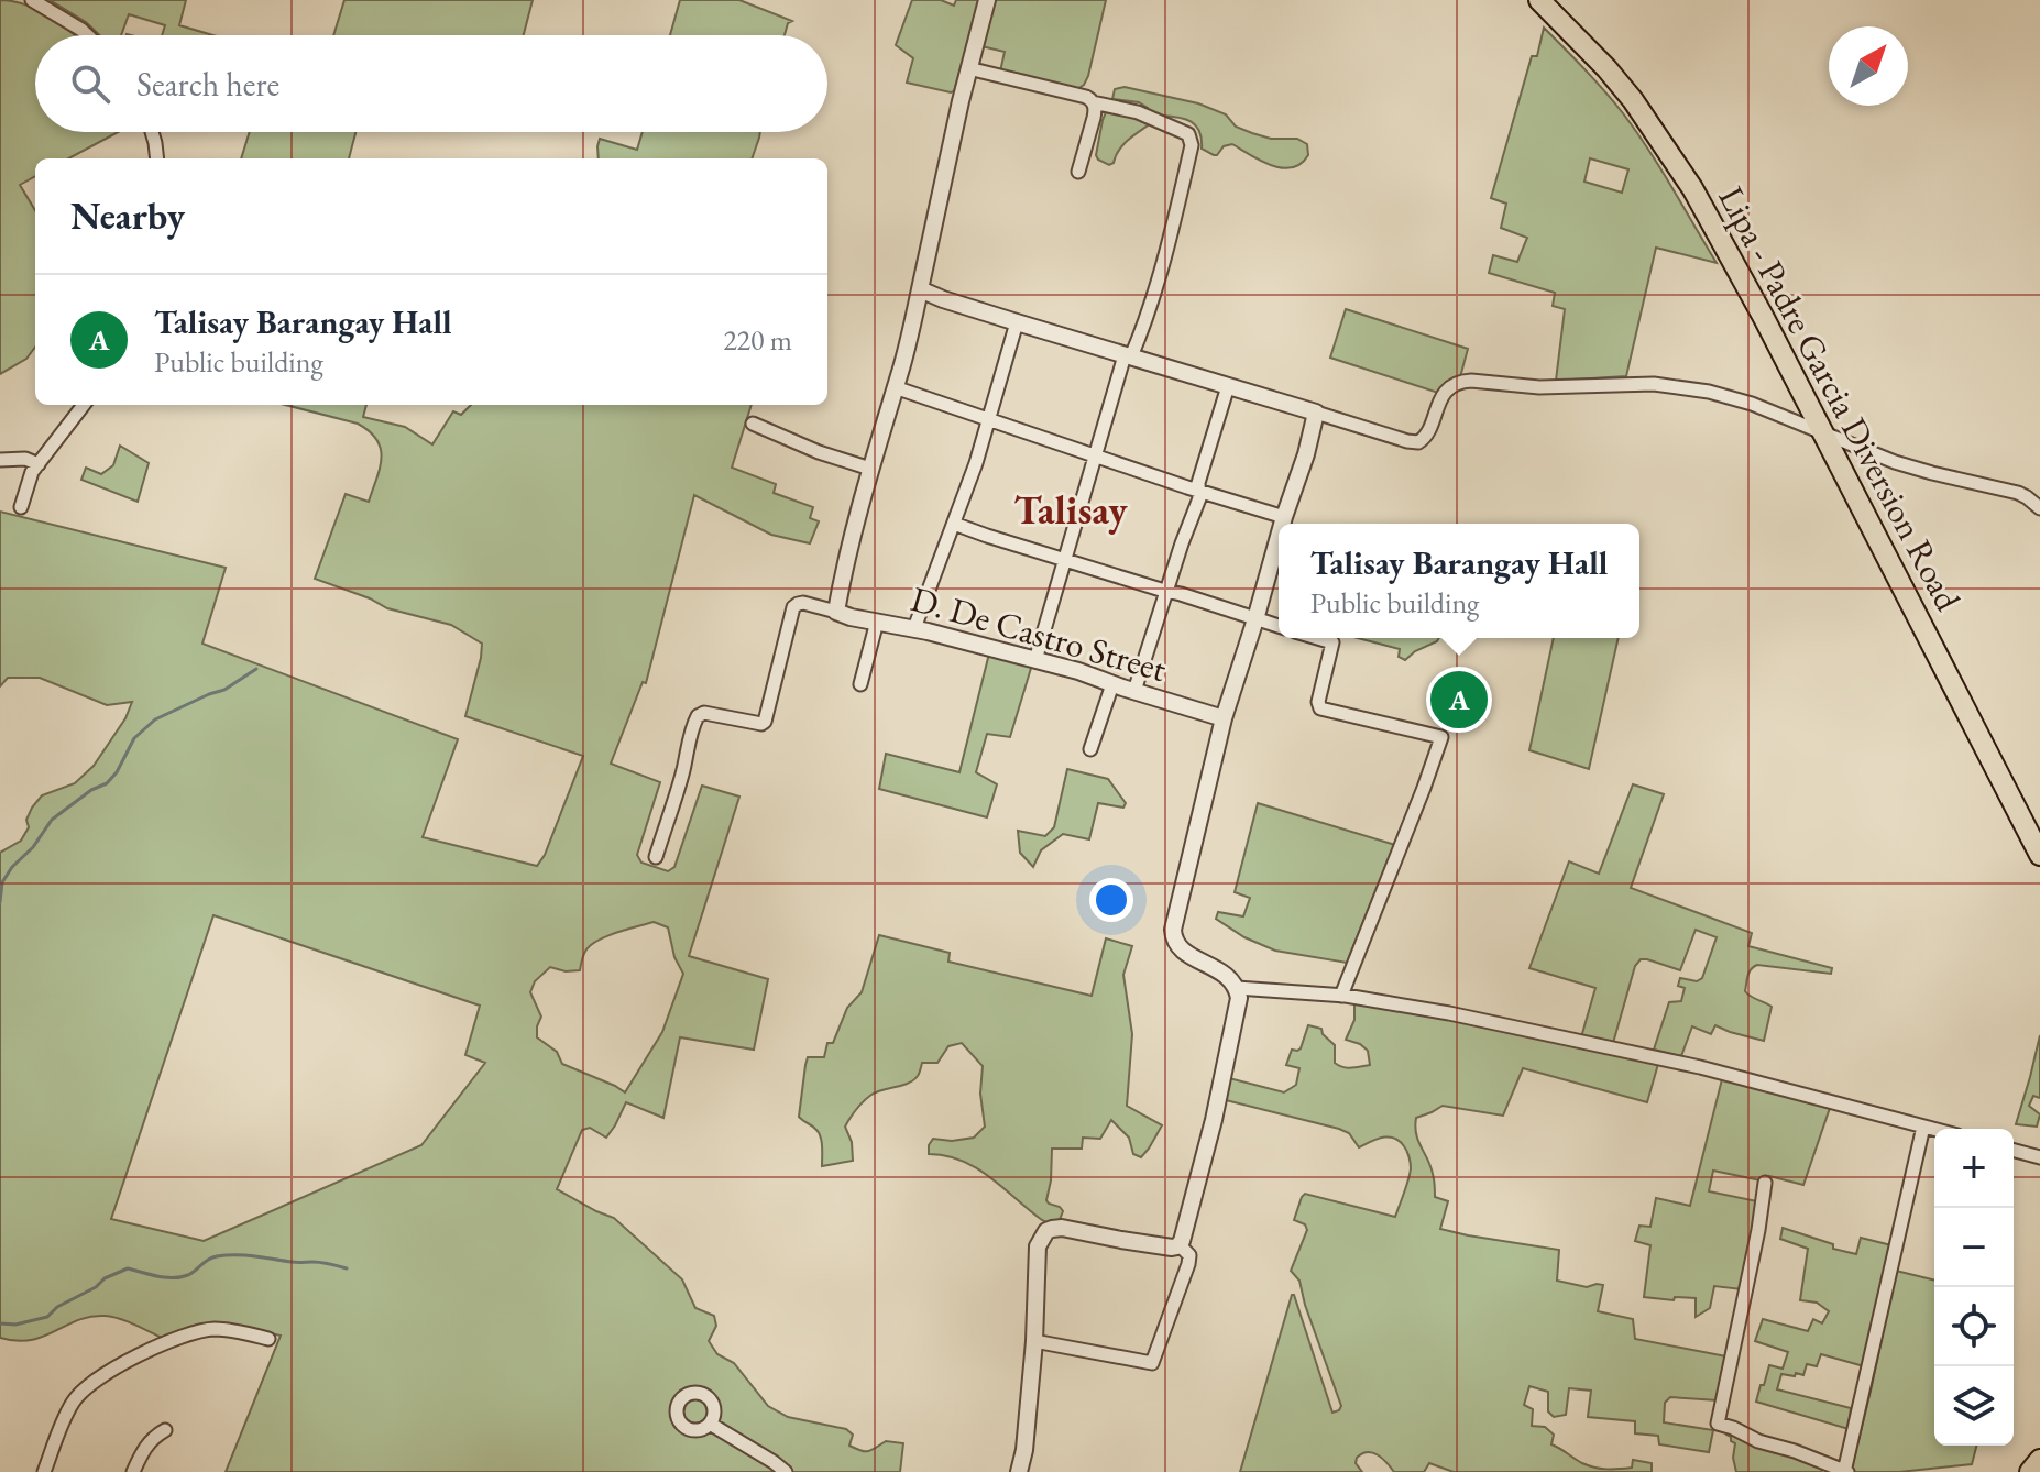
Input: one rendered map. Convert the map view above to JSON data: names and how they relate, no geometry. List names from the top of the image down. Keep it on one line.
{"streets":{"main road":["Lipa - Padre Garcia Diversion Road"],"street":["D. De Castro Street"]},"districts":["Talisay"],"north":"top right","page":{"search":"Search here","heading":"Nearby","list":[{"mark":"A","name":"Talisay Barangay Hall","note":"Public building","value":"220 m"}],"popup":["Talisay Barangay Hall","Public building"],"pins":"A","map_buttons":["+","−"]}}
